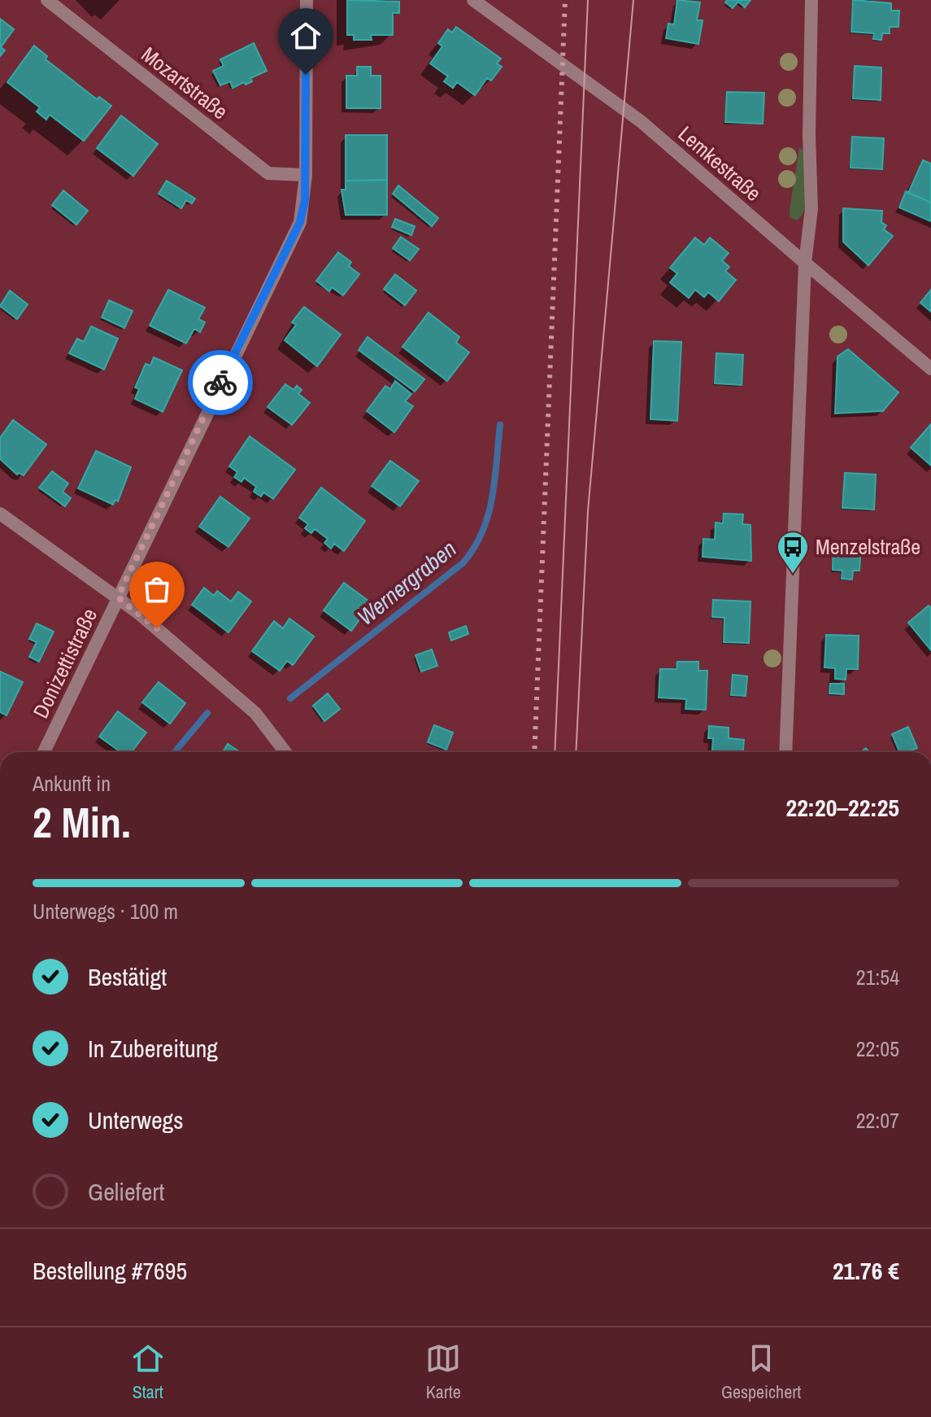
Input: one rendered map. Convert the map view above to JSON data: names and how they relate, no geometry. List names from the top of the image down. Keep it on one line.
{"streets":{"street":["Mozartstraße","Lemkestraße","Donizettistraße"]},"crossings":[["Mozartstraße","Donizettistraße"]],"water":["Wernergraben"],"places":{"bus stop":["Menzelstraße"]},"page":{"heading":["2 Min.","Ankunft in","22:20–22:25"],"panel":["Bestellung #7695","21.76 €"],"bar":"Unterwegs · 100 m","list":[["Bestätigt","21:54"],["In Zubereitung","22:05"],["Unterwegs","22:07"],"Geliefert"],"tabs":["Start","Karte","Gespeichert"]}}
